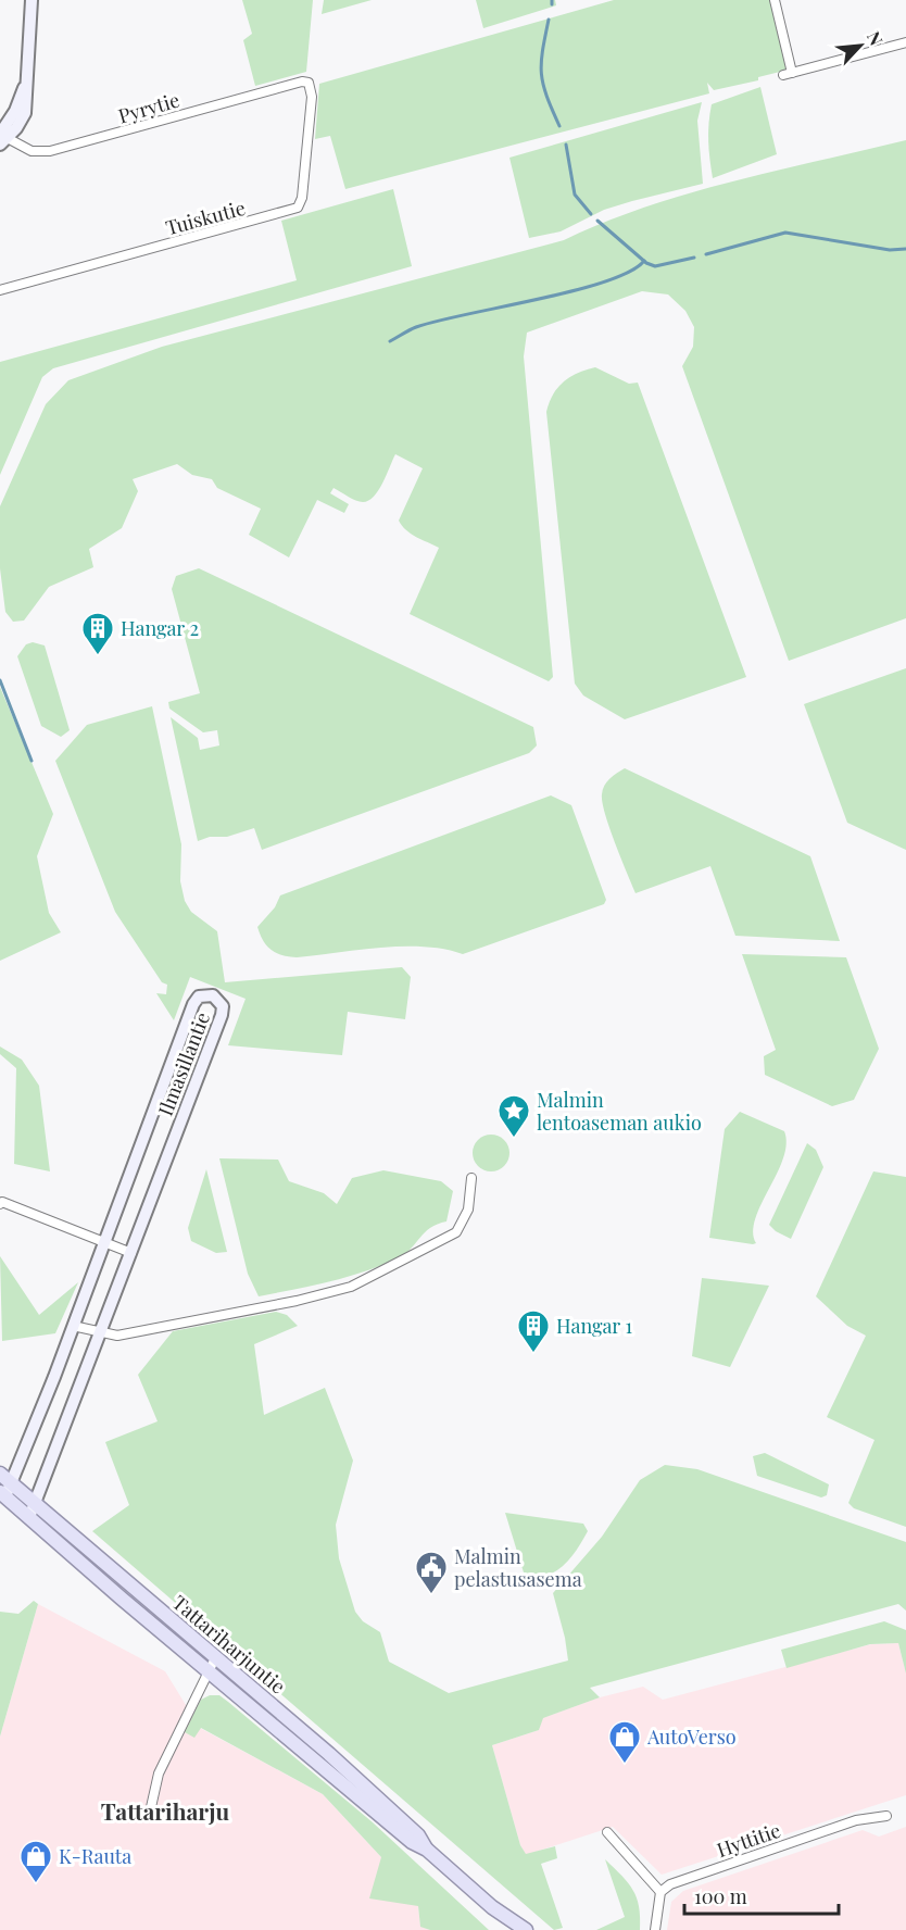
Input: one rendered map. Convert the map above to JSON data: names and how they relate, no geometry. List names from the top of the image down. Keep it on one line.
{"streets":{"main road":["Ilmasillantie","Tattariharjuntie"],"street":["Pyrytie","Tuiskutie","Hyttitie"]},"crossings":[["Pyrytie","Tuiskutie"],["Ilmasillantie","Tattariharjuntie"]],"districts":["Tattariharju"],"places":{"building":["Hangar 2","Hangar 1"],"place":["Malmin lentoaseman aukio"],"public building":["Malmin pelastusasema"],"shop":["AutoVerso","K-Rauta"]},"scale_bar":"100 m","north":"top right"}
